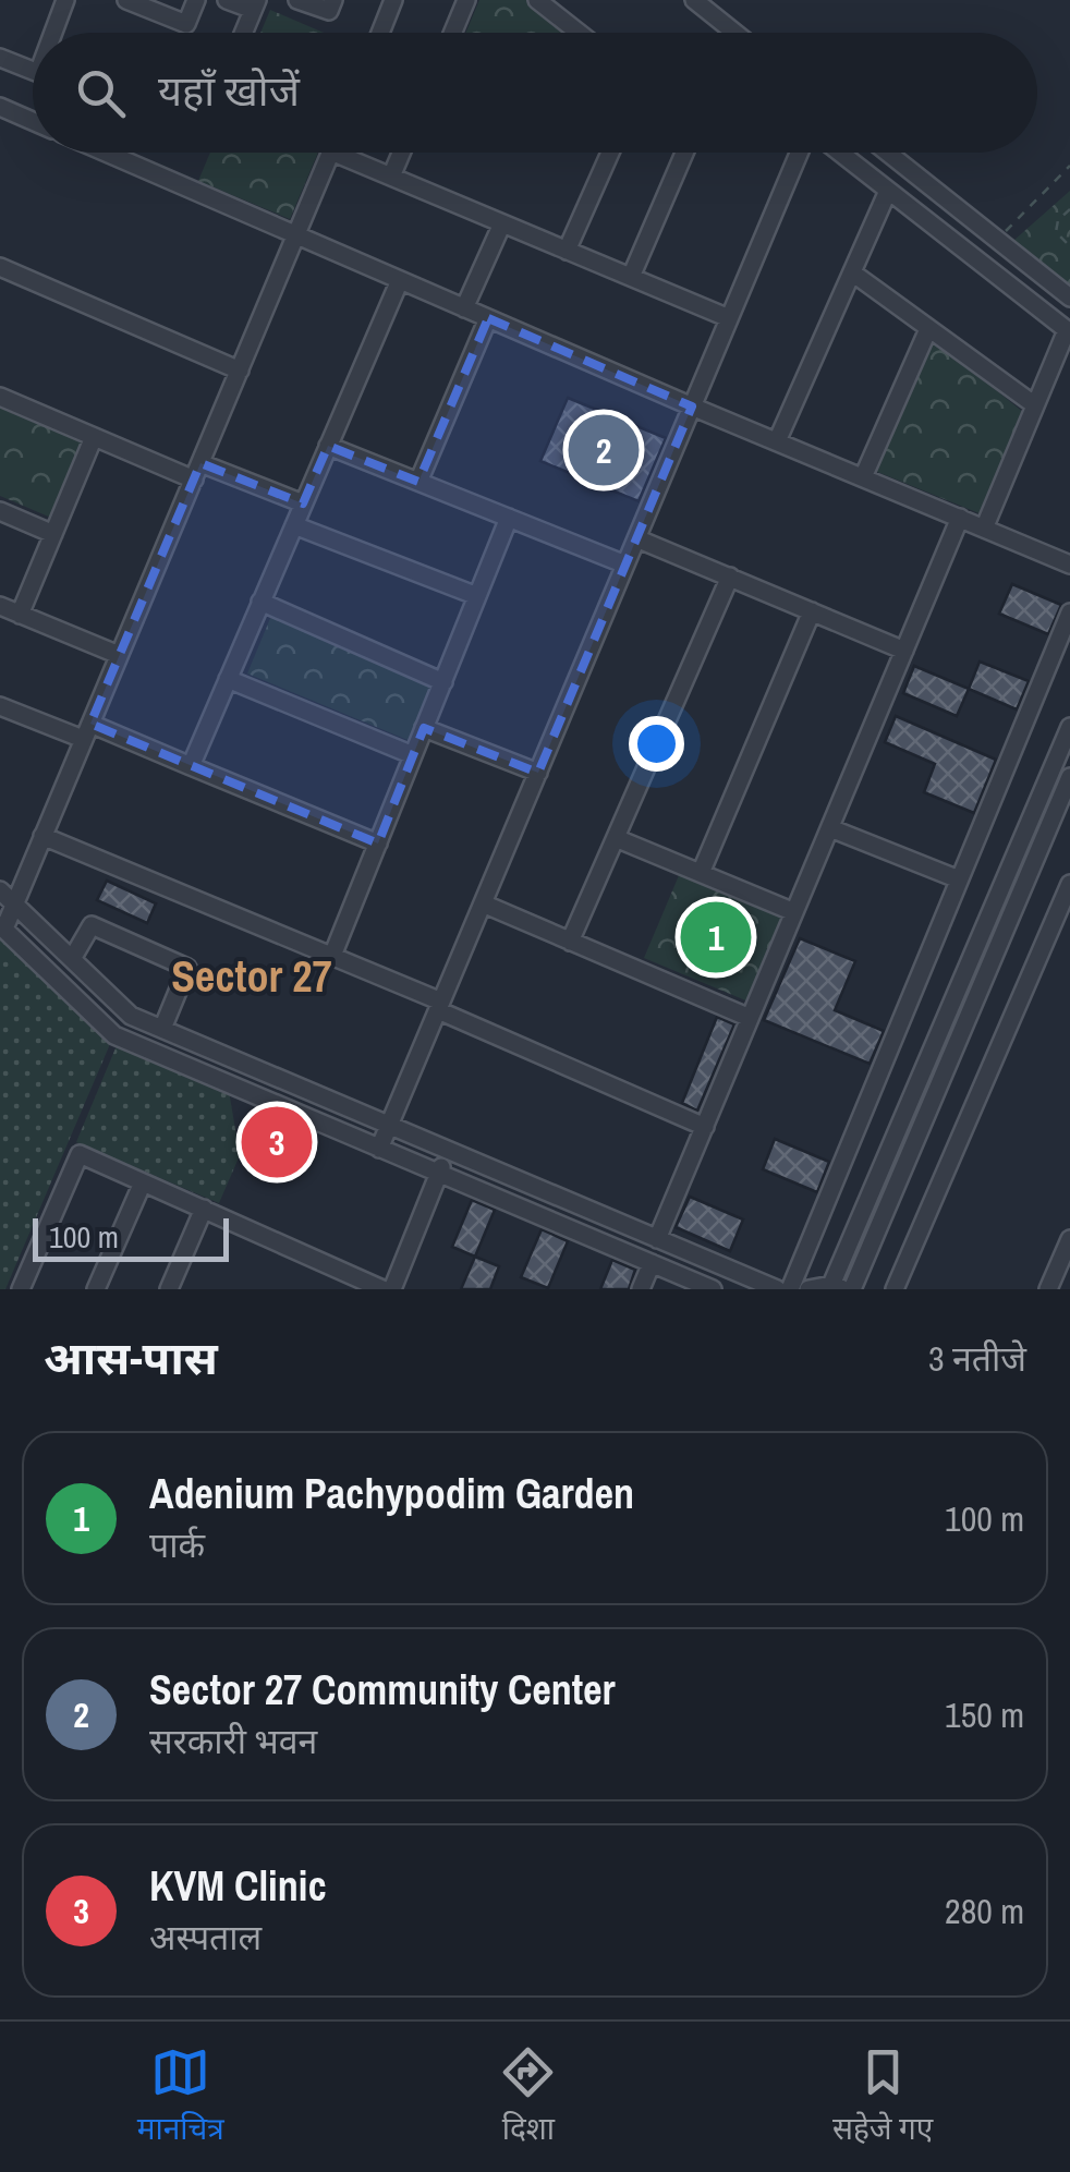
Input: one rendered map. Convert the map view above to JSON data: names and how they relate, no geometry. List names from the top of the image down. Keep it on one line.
{"districts":["Sector 27"],"scale_bar":"100 m","page":{"search":"यहाँ खोजें","pins":["2","1","3"],"scale":"100 m","heading":["आस-पास","3 नतीजे"],"list":[{"mark":"1","name":"Adenium Pachypodim Garden","note":"पार्क","value":"100 m"},{"mark":"2","name":"Sector 27 Community Center","note":"सरकारी भवन","value":"150 m"},{"mark":"3","name":"KVM Clinic","note":"अस्पताल","value":"280 m"}],"nav":["मानचित्र","दिशा","सहेजे गए"]}}
